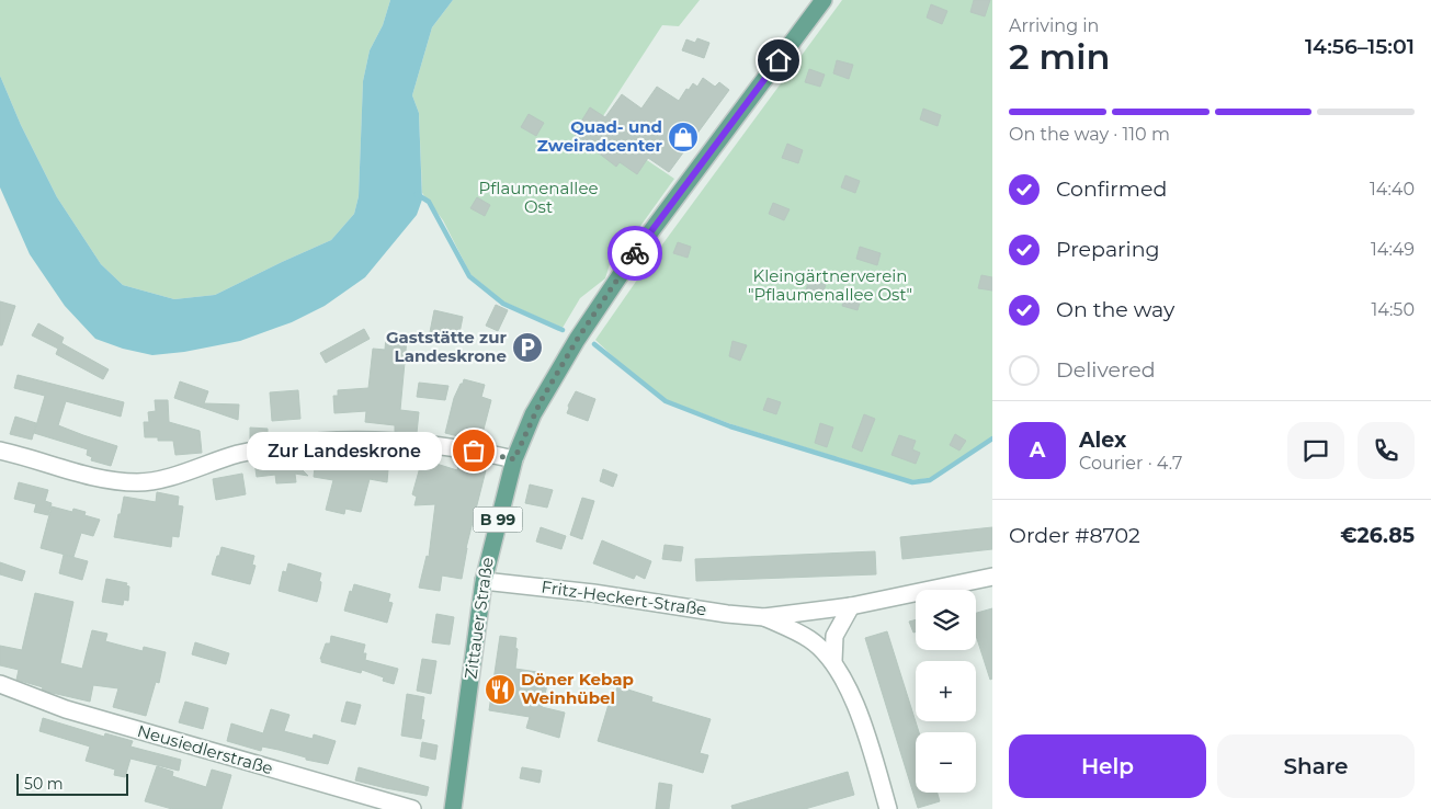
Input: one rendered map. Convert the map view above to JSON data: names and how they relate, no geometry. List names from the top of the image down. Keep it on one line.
{"streets":{"main road":["B 99","Zittauer Straße"],"street":["Fritz-Heckert-Straße","Neusiedlerstraße"]},"crossings":[["Fritz-Heckert-Straße","Zittauer Straße"]],"parks":["Pflaumenallee Ost","Kleingärtnerverein \"Pflaumenallee Ost\""],"places":{"shop":["Quad- und Zweiradcenter"],"parking":["Gaststätte zur Landeskrone"],"other":["Zur Landeskrone"],"restaurant":["Döner Kebap Weinhübel"]},"scale_bar":"50 m","page":{"heading":["2 min","Arriving in","14:56–15:01"],"panel":["Alex","Courier · 4.7","Order #8702","€26.85"],"bar":"On the way · 110 m","list":[["Confirmed","14:40"],["Preparing","14:49"],["On the way","14:50"],"Delivered"],"round":"A","bubble":"Zur Landeskrone","map_buttons":["+","−"],"buttons":["Help","Share"],"scale":"50 m"}}
